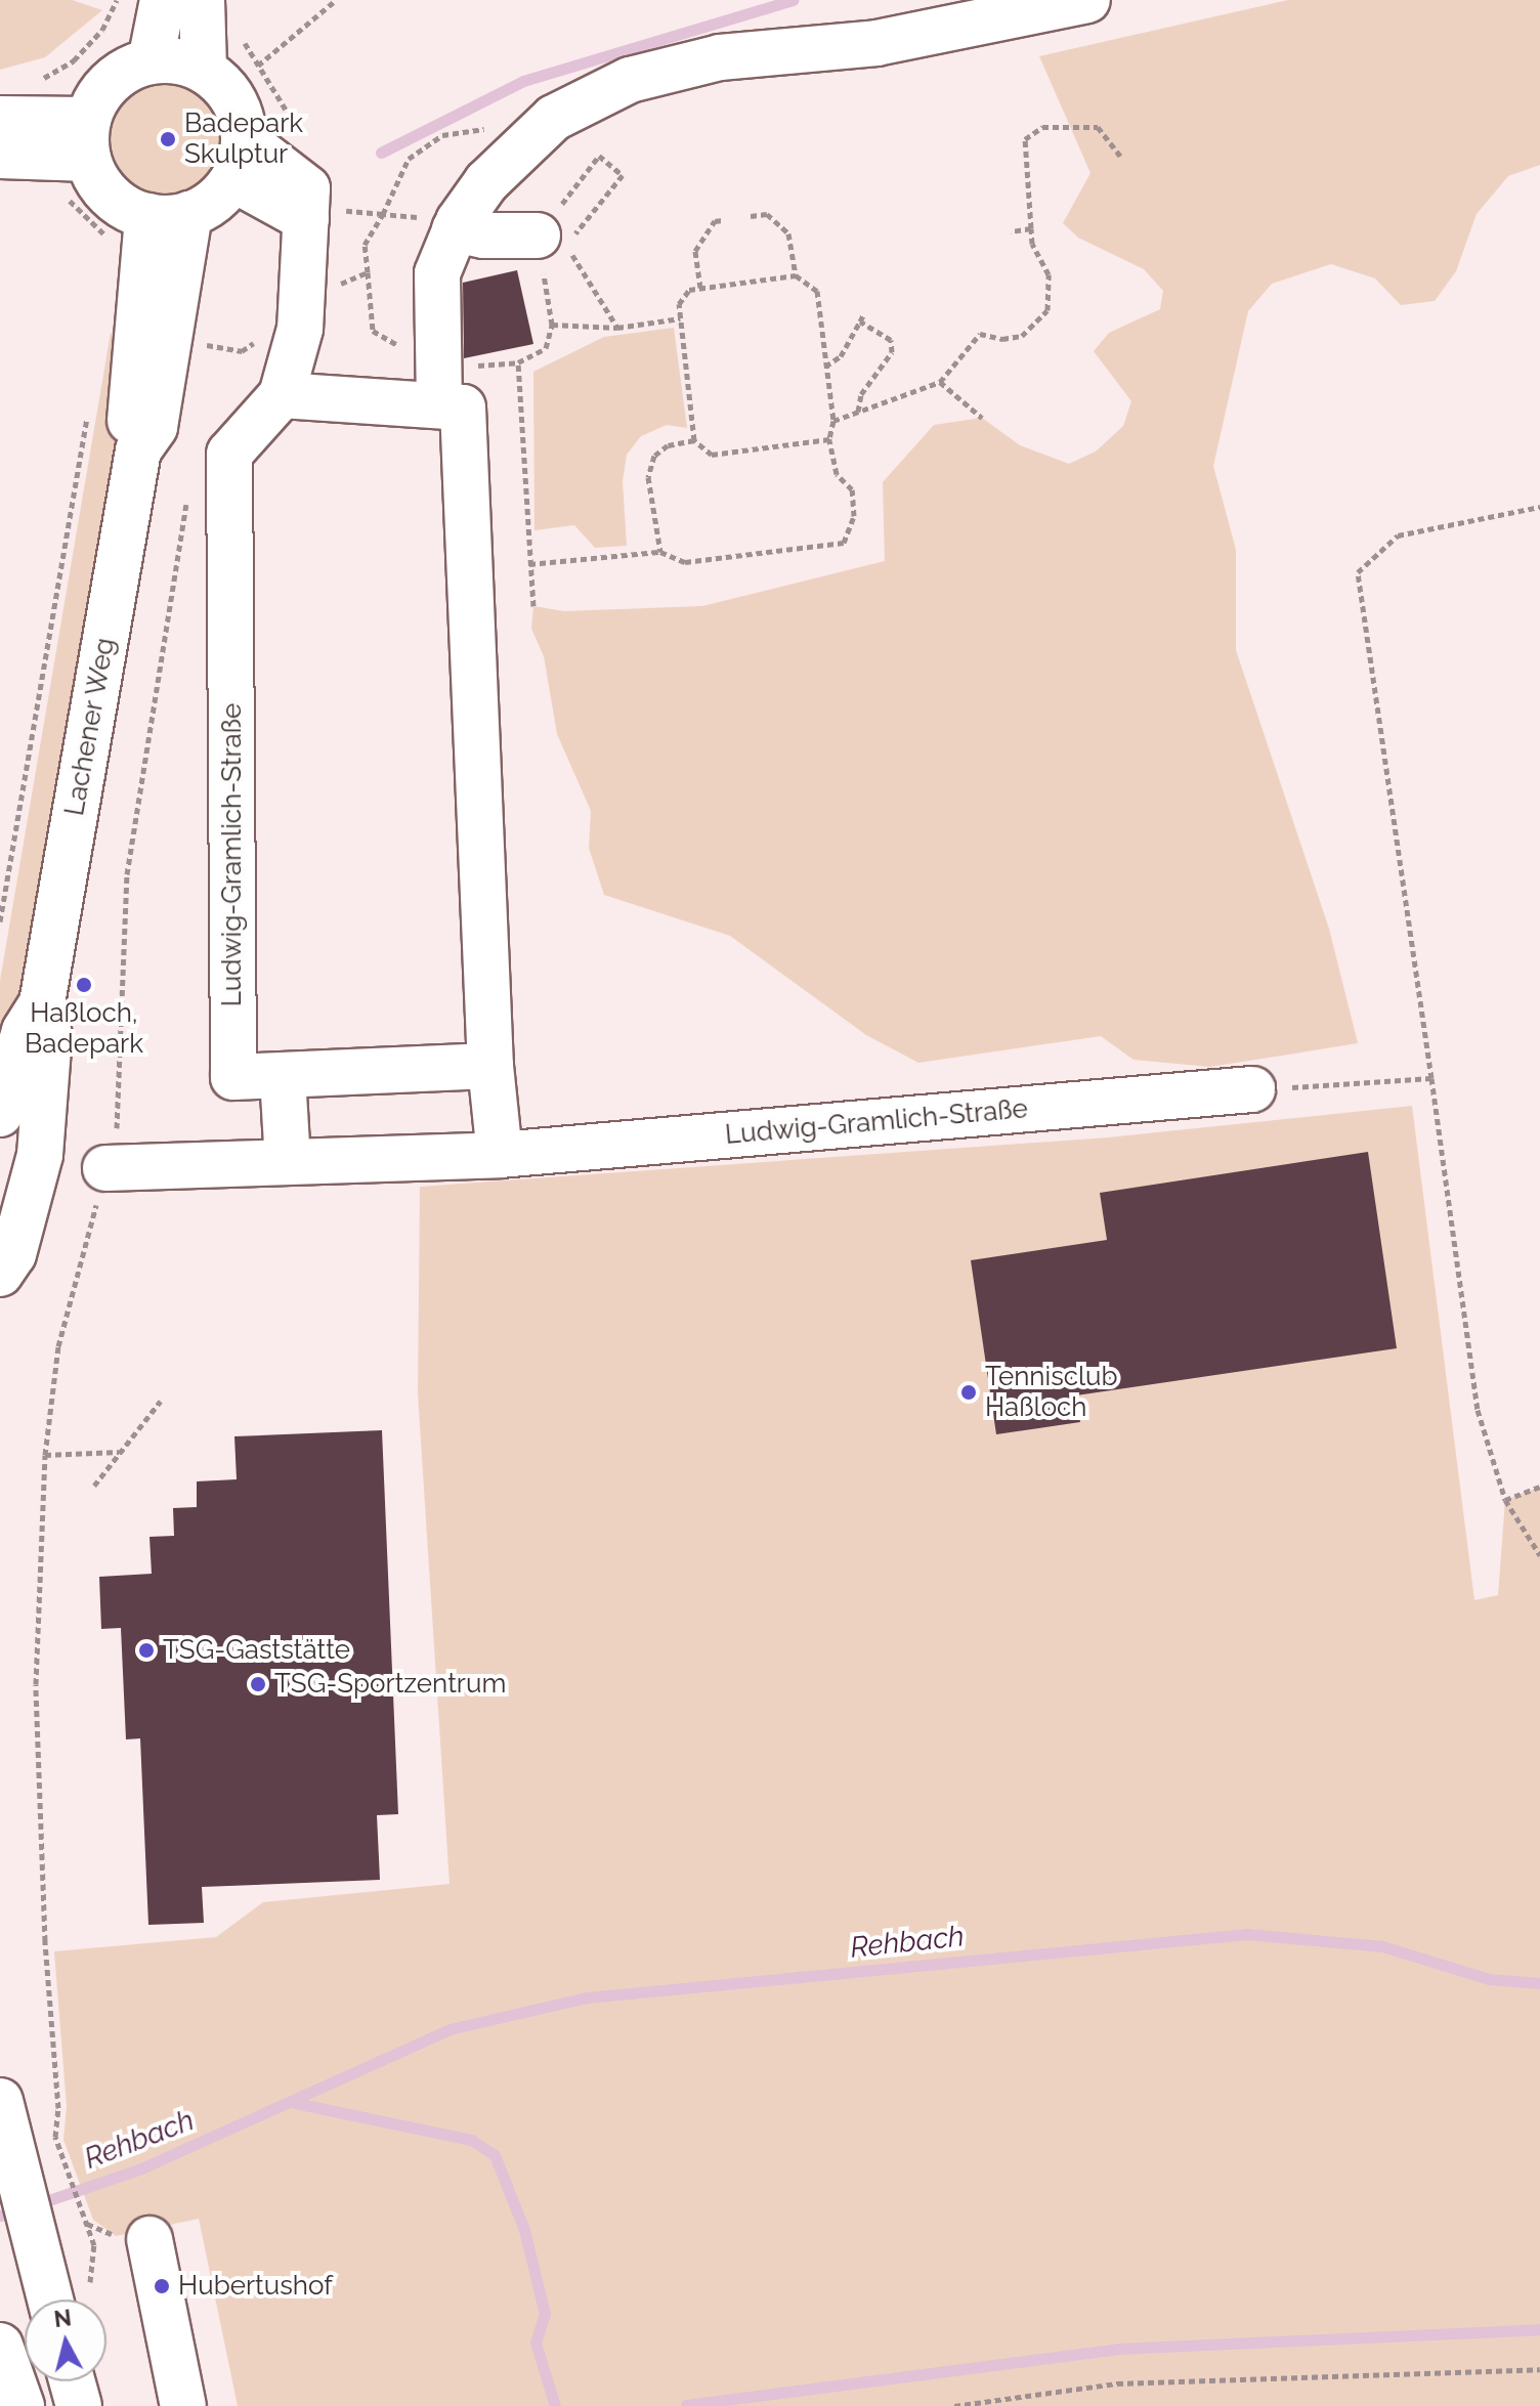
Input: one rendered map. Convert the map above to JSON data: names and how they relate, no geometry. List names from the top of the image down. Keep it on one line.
{"streets":{"main road":["Lachener Weg","Ludwig-Gramlich-Straße"]},"crossings":[["Lachener Weg","Ludwig-Gramlich-Straße"]],"water":["Rehbach"],"places":["Badepark Skulptur","Haßloch, Badepark","Tennisclub Haßloch","TSG-Gaststätte","TSG-Sportzentrum","Hubertushof"],"north":"top"}
